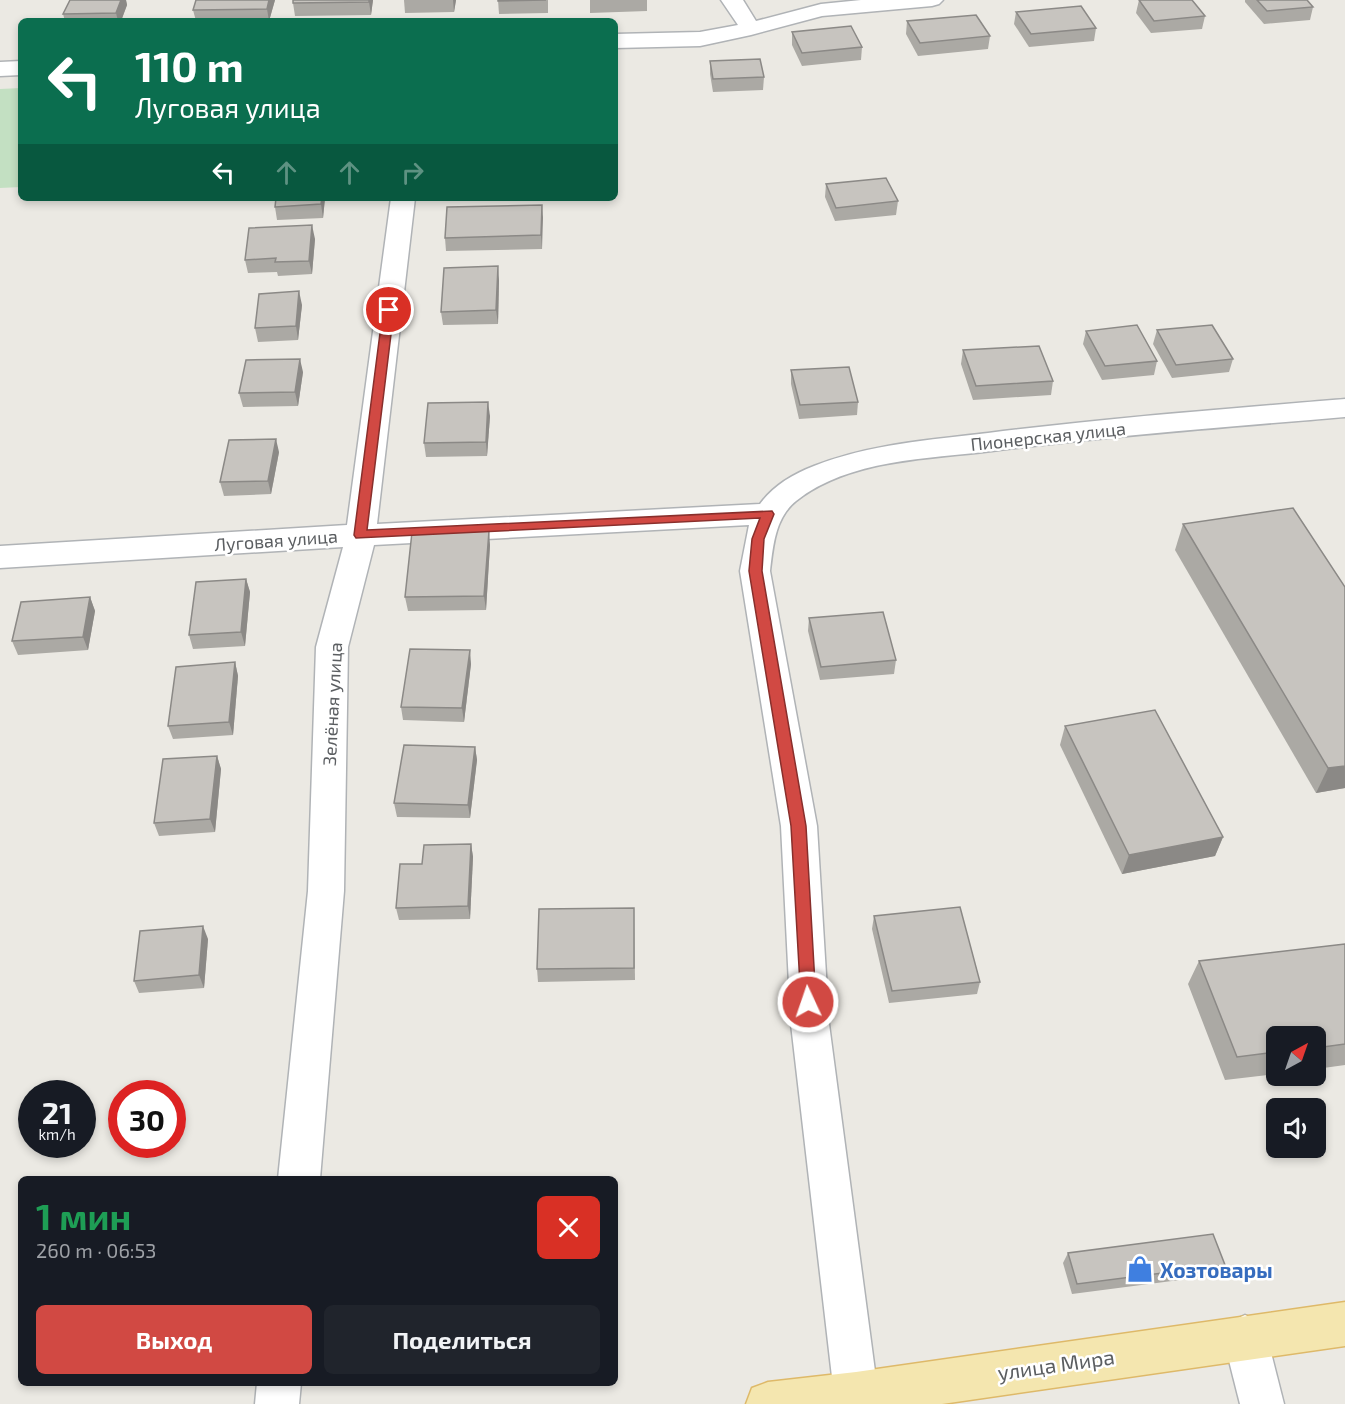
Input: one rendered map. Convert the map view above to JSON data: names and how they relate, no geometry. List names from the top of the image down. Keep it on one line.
{"streets":{"main road":["улица Мира"],"street":["Пионерская улица","Луговая улица","Зелёная улица"]},"crossings":[["Пионерская улица","Луговая улица"],["Луговая улица","Зелёная улица"]],"places":{"shop":["Хозтовары"]},"north":"top right","page":{"turn":["110 m","Луговая улица"],"speed":"21 km/h","limit":"30","heading":["1 мин","260 m · 06:53"],"buttons":["Выход","Поделиться"]}}
